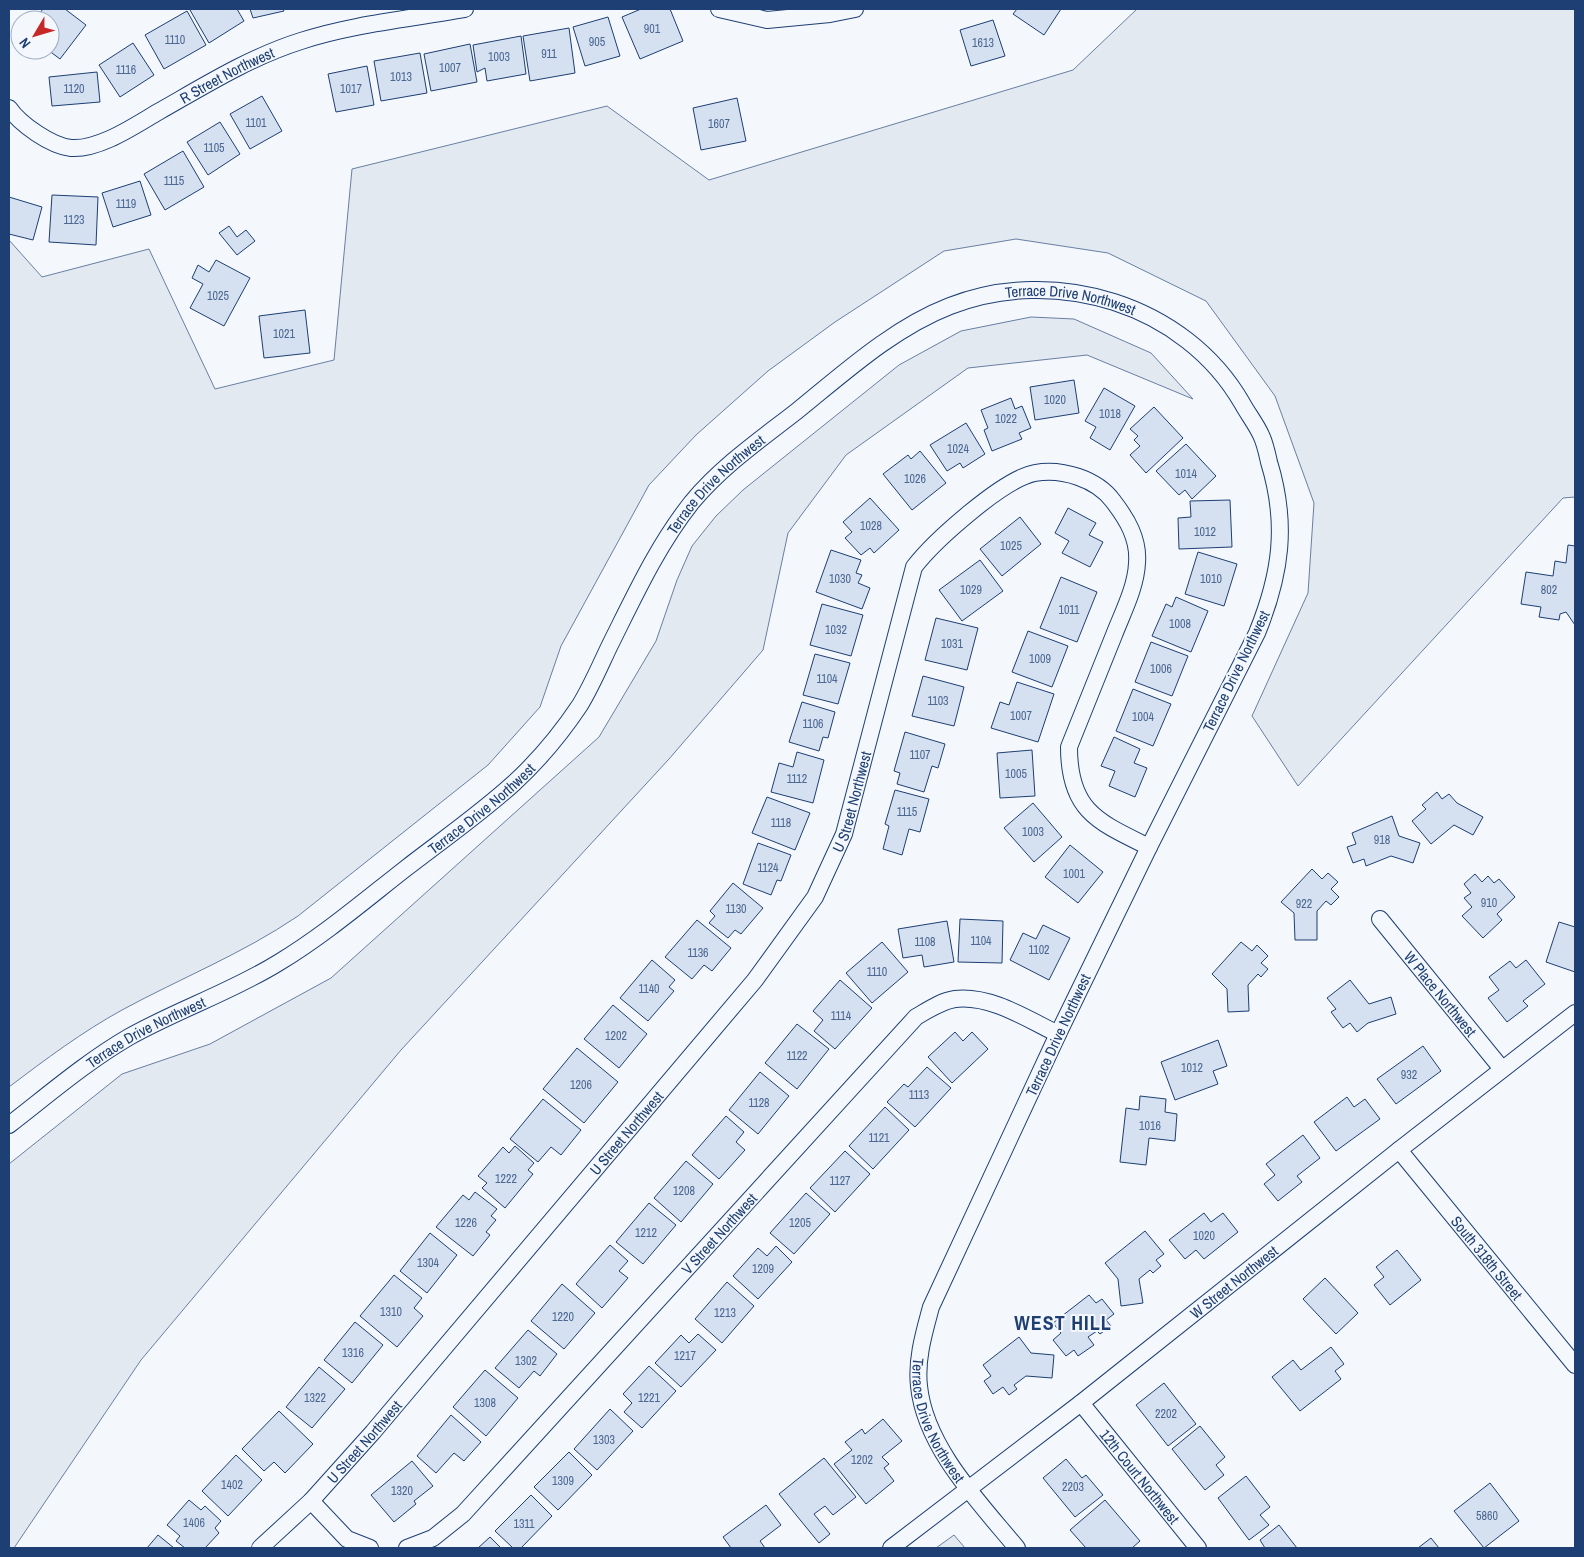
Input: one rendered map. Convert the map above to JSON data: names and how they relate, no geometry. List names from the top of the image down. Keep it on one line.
{"streets":{"street":["R Street Northwest","Terrace Drive Northwest","U Street Northwest","W Place Northwest","V Street Northwest","South 318th Street","W Street Northwest","12th Court Northwest"]},"crossings":[["Terrace Drive Northwest","U Street Northwest"],["Terrace Drive Northwest","V Street Northwest"],["Terrace Drive Northwest","W Street Northwest"],["W Place Northwest","W Street Northwest"],["South 318th Street","W Street Northwest"],["W Street Northwest","12th Court Northwest"]],"districts":["WEST HILL"],"house_numbers":["901","1110","905","1613","911","1003","1007","1116","1013","1120","1017","1101","1607","1105","1115","1119","1123","1025","1021","1020","1018","1022","1024","1014","1026","1028","1012","1025","1030","1010","1029","802","1011","1008","1032","1031","1009","1006","1104","1103","1007","1004","1106","1107","1005","1112","1115","1118","1003","918","1124","1001","910","922","1130","1104","1108","1102","1136","1110","1140","1114","1202","1122","1012","932","1206","1113","1128","1016","1121","1222","1127","1208","1226","1205","1212","1020","1304","1209","1310","1213","1220","1316","1217","1302","1322","1221","1308","2202","1303","1202","1309","1402","2203","1320","5860","1406","1311"],"north":"bottom left"}
